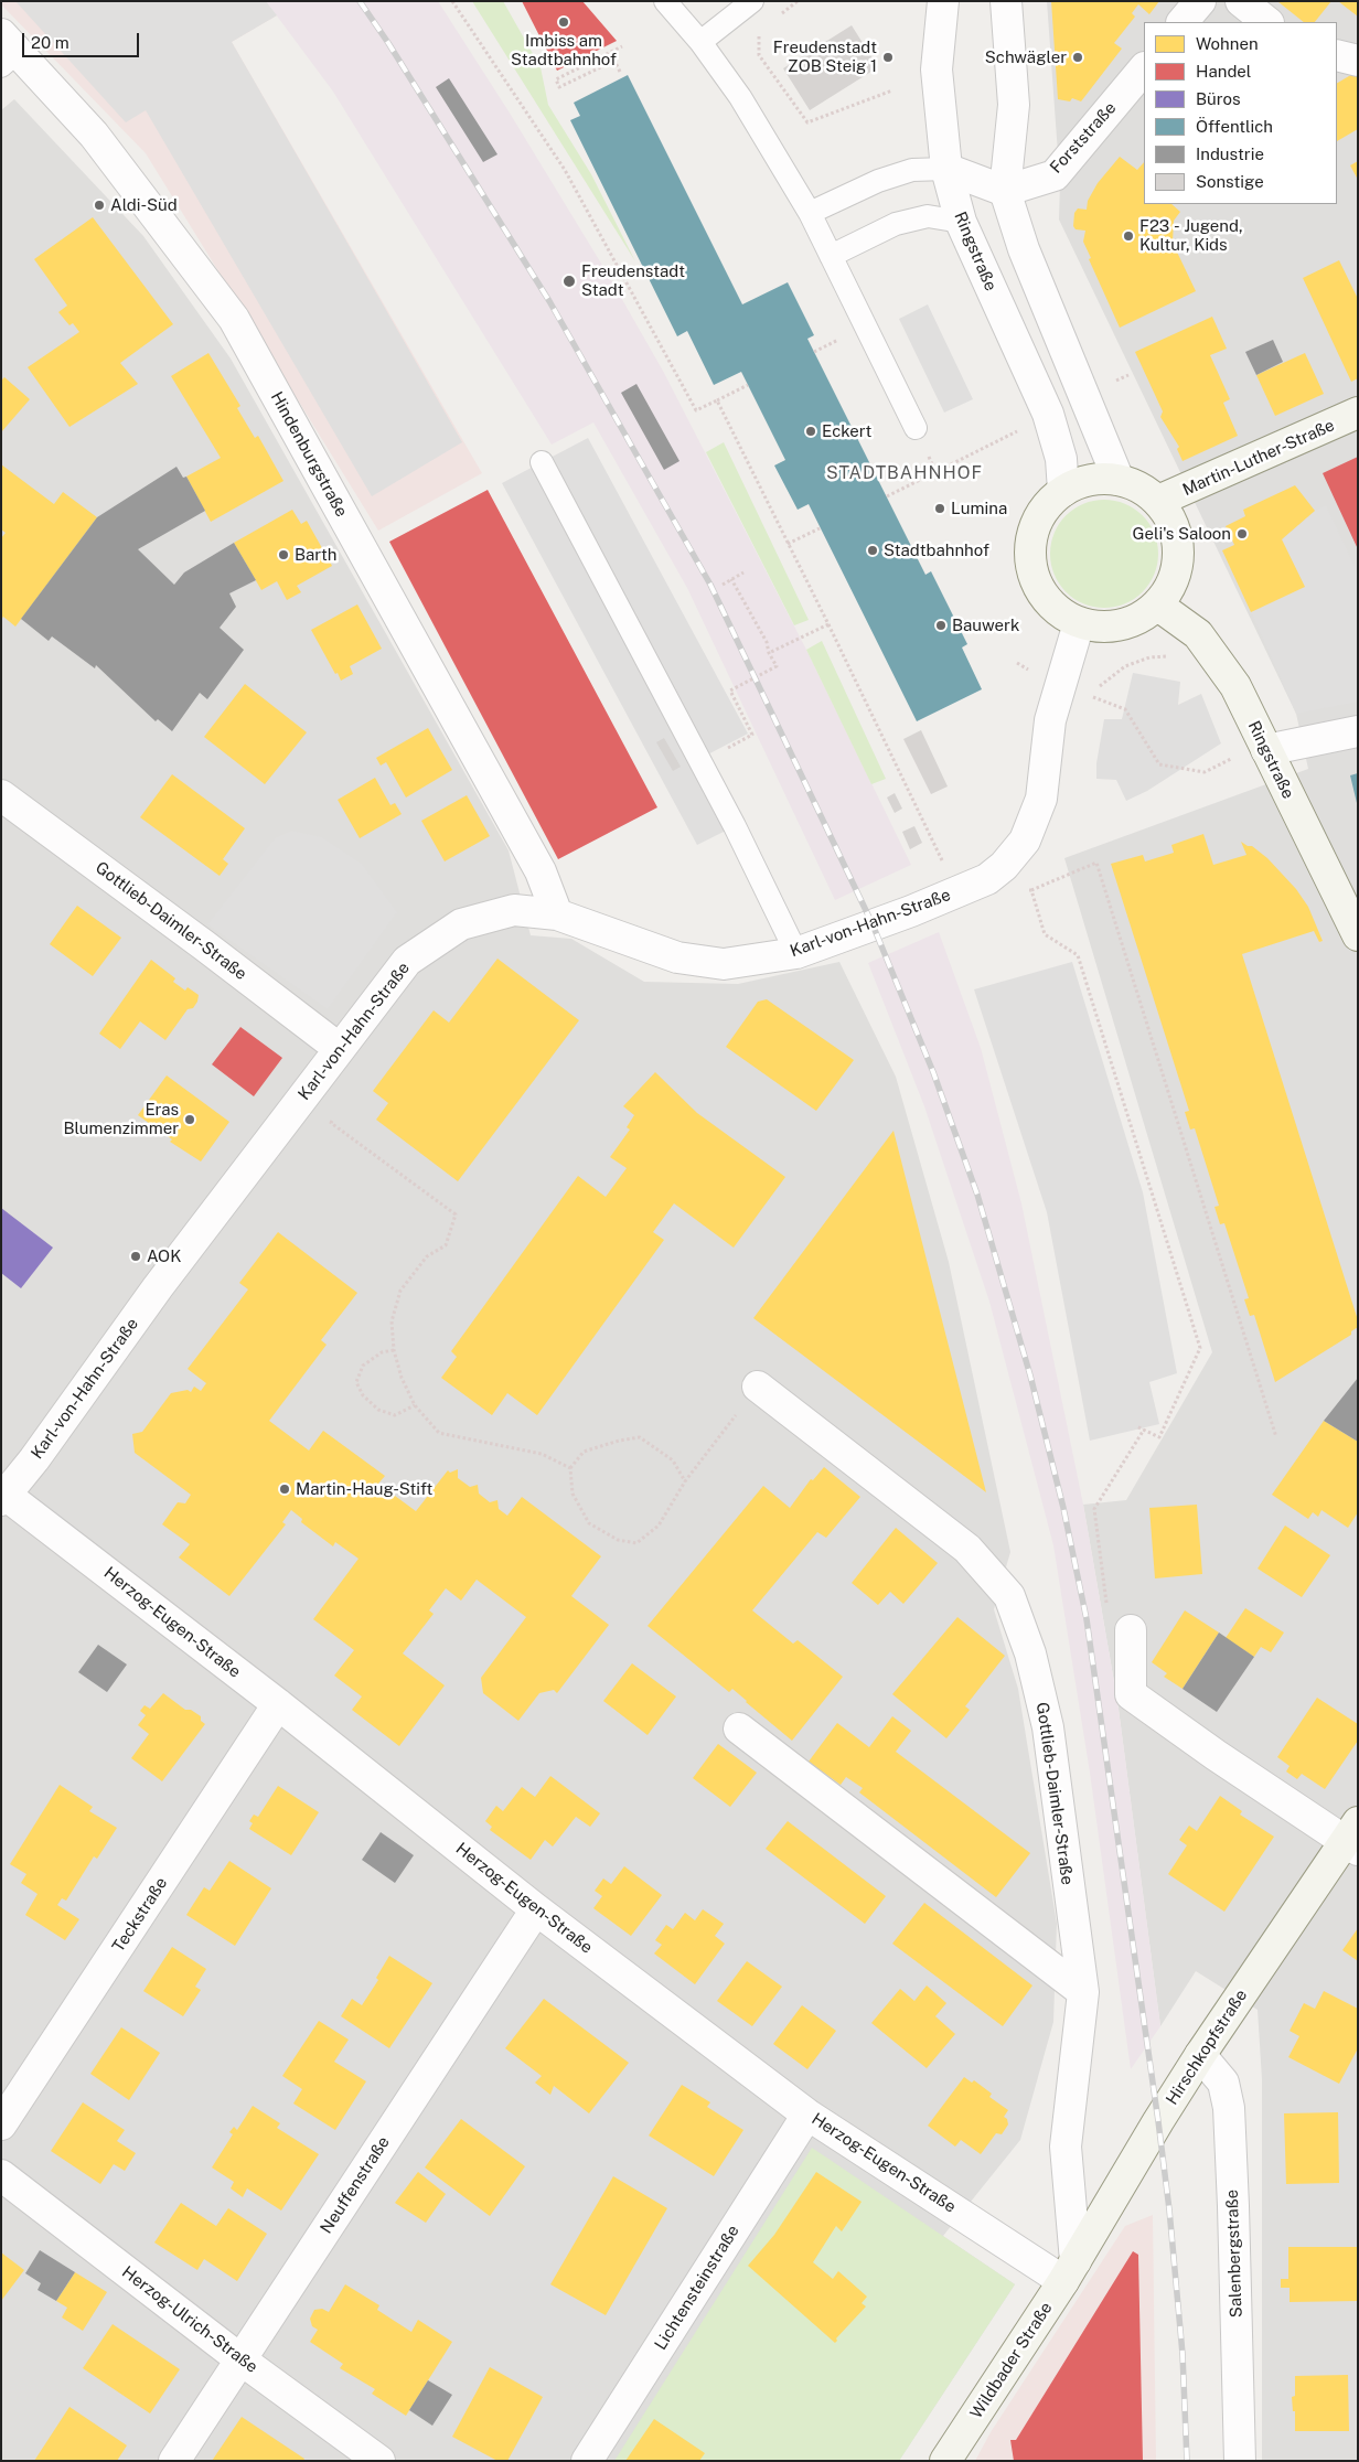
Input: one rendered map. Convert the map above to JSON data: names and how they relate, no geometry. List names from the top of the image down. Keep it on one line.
{"streets":{"main road":["Ringstraße","Martin-Luther-Straße","Hirschkopfstraße","Wildbader Straße"],"street":["Forststraße","Hindenburgstraße","Gottlieb-Daimler-Straße","Karl-von-Hahn-Straße","Herzog-Eugen-Straße","Teckstraße","Neuffenstraße","Salenbergstraße","Lichtensteinstraße","Herzog-Ulrich-Straße"]},"crossings":[["Ringstraße","Martin-Luther-Straße"],["Ringstraße","Karl-von-Hahn-Straße"],["Hindenburgstraße","Karl-von-Hahn-Straße"],["Martin-Luther-Straße","Karl-von-Hahn-Straße"],["Gottlieb-Daimler-Straße","Karl-von-Hahn-Straße"],["Gottlieb-Daimler-Straße","Herzog-Eugen-Straße"],["Gottlieb-Daimler-Straße","Hirschkopfstraße"],["Gottlieb-Daimler-Straße","Wildbader Straße"],["Karl-von-Hahn-Straße","Herzog-Eugen-Straße"],["Herzog-Eugen-Straße","Teckstraße"],["Herzog-Eugen-Straße","Hirschkopfstraße"],["Herzog-Eugen-Straße","Neuffenstraße"],["Herzog-Eugen-Straße","Lichtensteinstraße"],["Herzog-Eugen-Straße","Wildbader Straße"],["Hirschkopfstraße","Salenbergstraße"],["Hirschkopfstraße","Wildbader Straße"],["Neuffenstraße","Herzog-Ulrich-Straße"]],"districts":["STADTBAHNHOF"],"places":["Imbiss am Stadtbahnhof","Freudenstadt ZOB Steig 1","Schwägler","Aldi-Süd","F23 - Jugend, Kultur, Kids","Freudenstadt Stadt","Eckert","Lumina","Geli's Saloon","Stadtbahnhof","Barth","Bauwerk","Eras Blumenzimmer","AOK","Martin-Haug-Stift"],"legend":["Wohnen","Handel","Büros","Öffentlich","Industrie","Sonstige"],"scale_bar":"20 m"}
